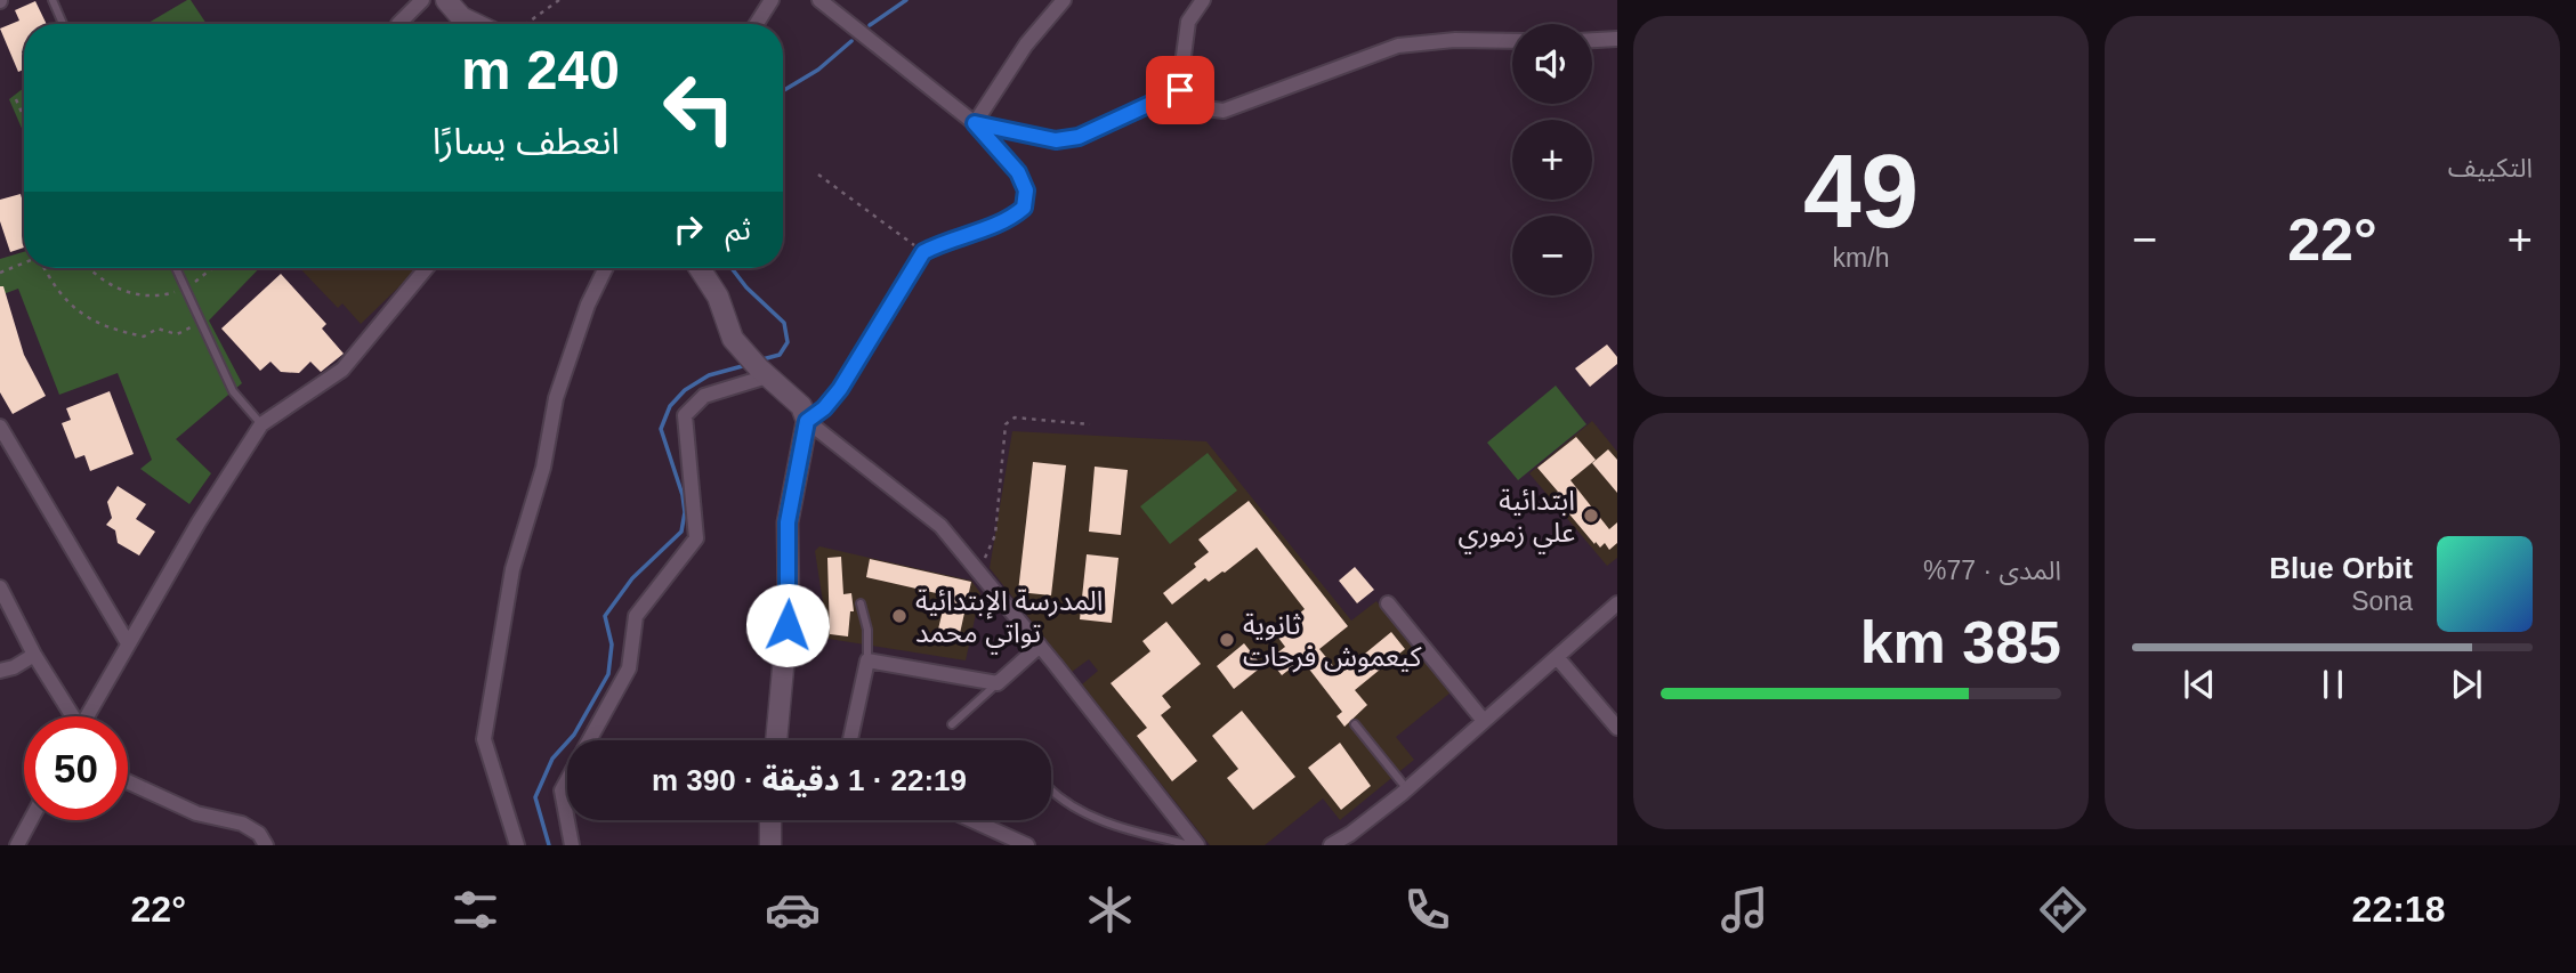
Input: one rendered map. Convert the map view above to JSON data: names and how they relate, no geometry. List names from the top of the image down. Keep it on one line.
{"places":["ابتدائية علي زموري","المدرسة الإبتدائية تواتي محمد","ثانوية كيعموش فرحات"],"page":{"tile":["التكييف",["49","km/h"],["المدى · 77%","385 km"]],"map_buttons":["+","−"],"turn":["240 m","انعطف يسارًا"],"then":"ثم","heat":["−","22°","+"],"song":["Blue Orbit","Sona"],"limit":"50","trip":"22:19 · 1 دقيقة · 390 m","tabs":["22:18","22°"]}}
